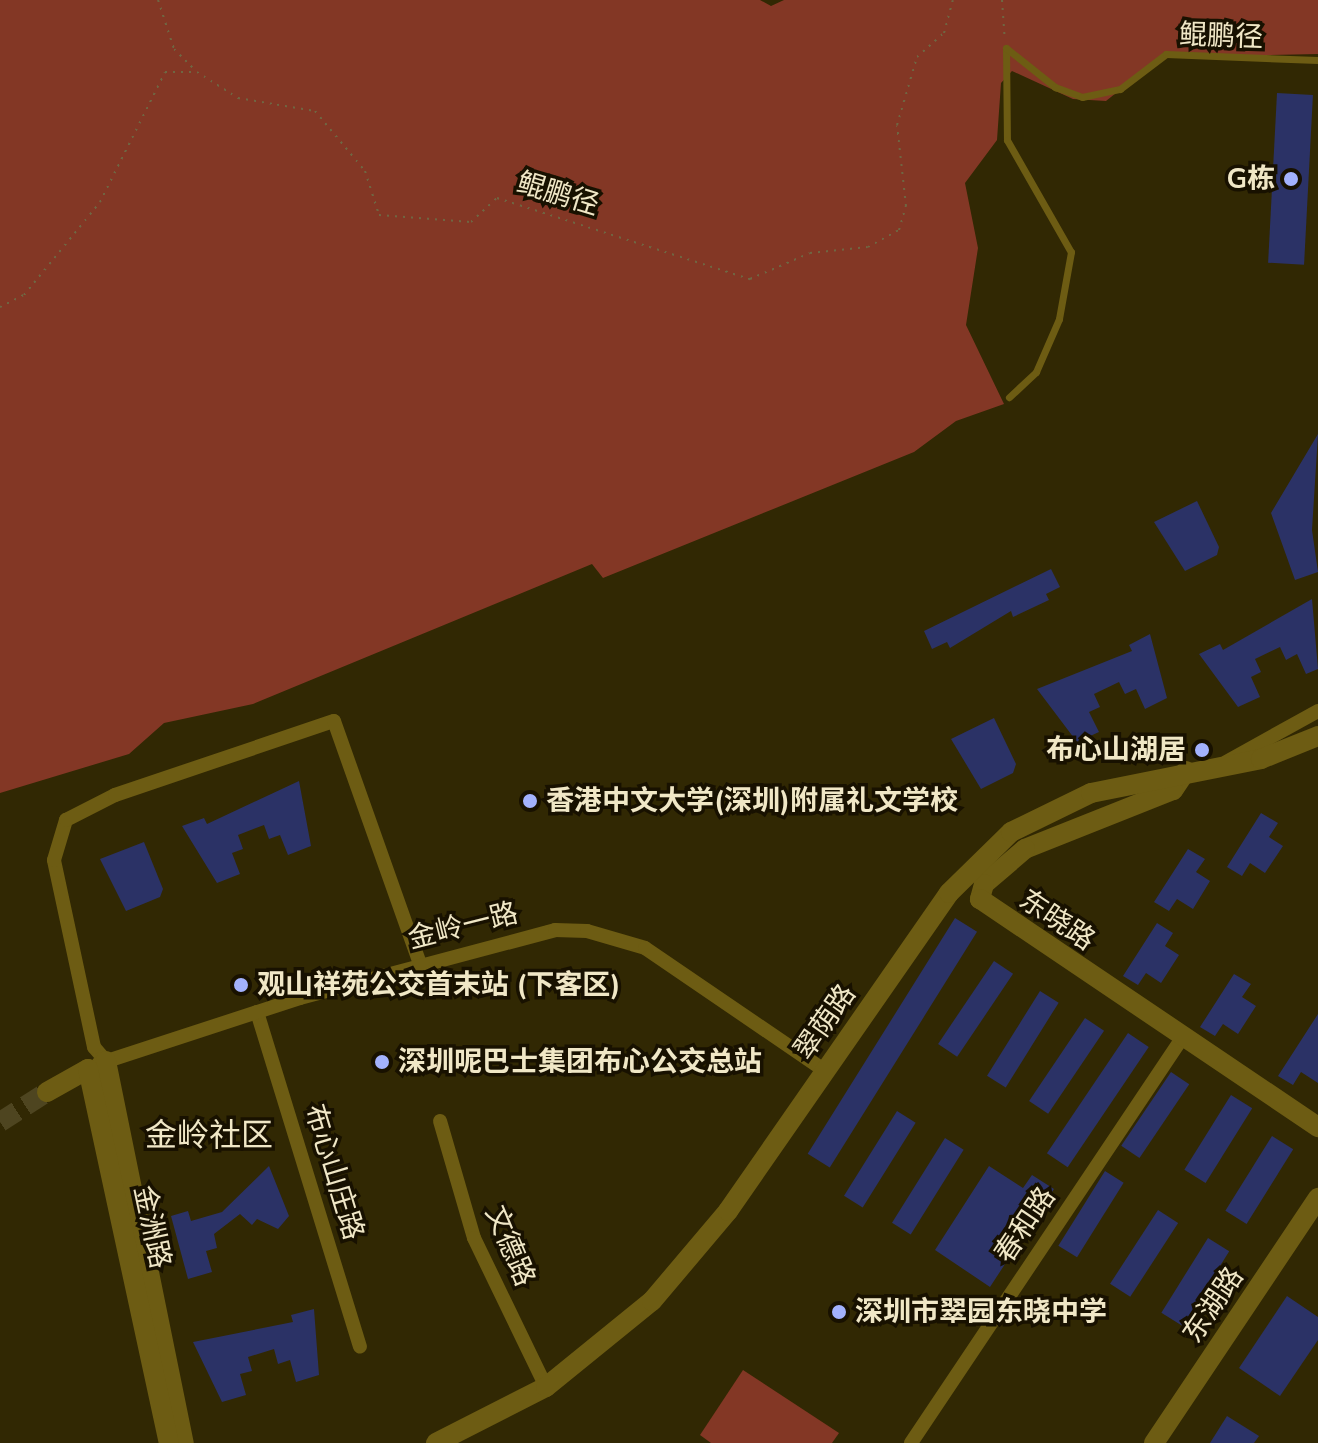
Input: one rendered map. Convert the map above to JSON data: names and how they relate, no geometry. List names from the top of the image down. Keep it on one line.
{"streets":{"street":["东晓路","金岭一路","翠荫路","布心山庄路","春和路","金洲路","文德路","东湖路"],"lane":["鲲鹏径"]},"crossings":[["东晓路","翠荫路"],["东晓路","春和路"],["金岭一路","翠荫路"],["金岭一路","布心山庄路"],["金岭一路","金洲路"],["翠荫路","文德路"]],"districts":["金岭社区"],"places":["G栋","布心山湖居","香港中文大学(深圳)附属礼文学校","观山祥苑公交首末站 (下客区)","深圳呢巴士集团布心公交总站","深圳市翠园东晓中学"]}
